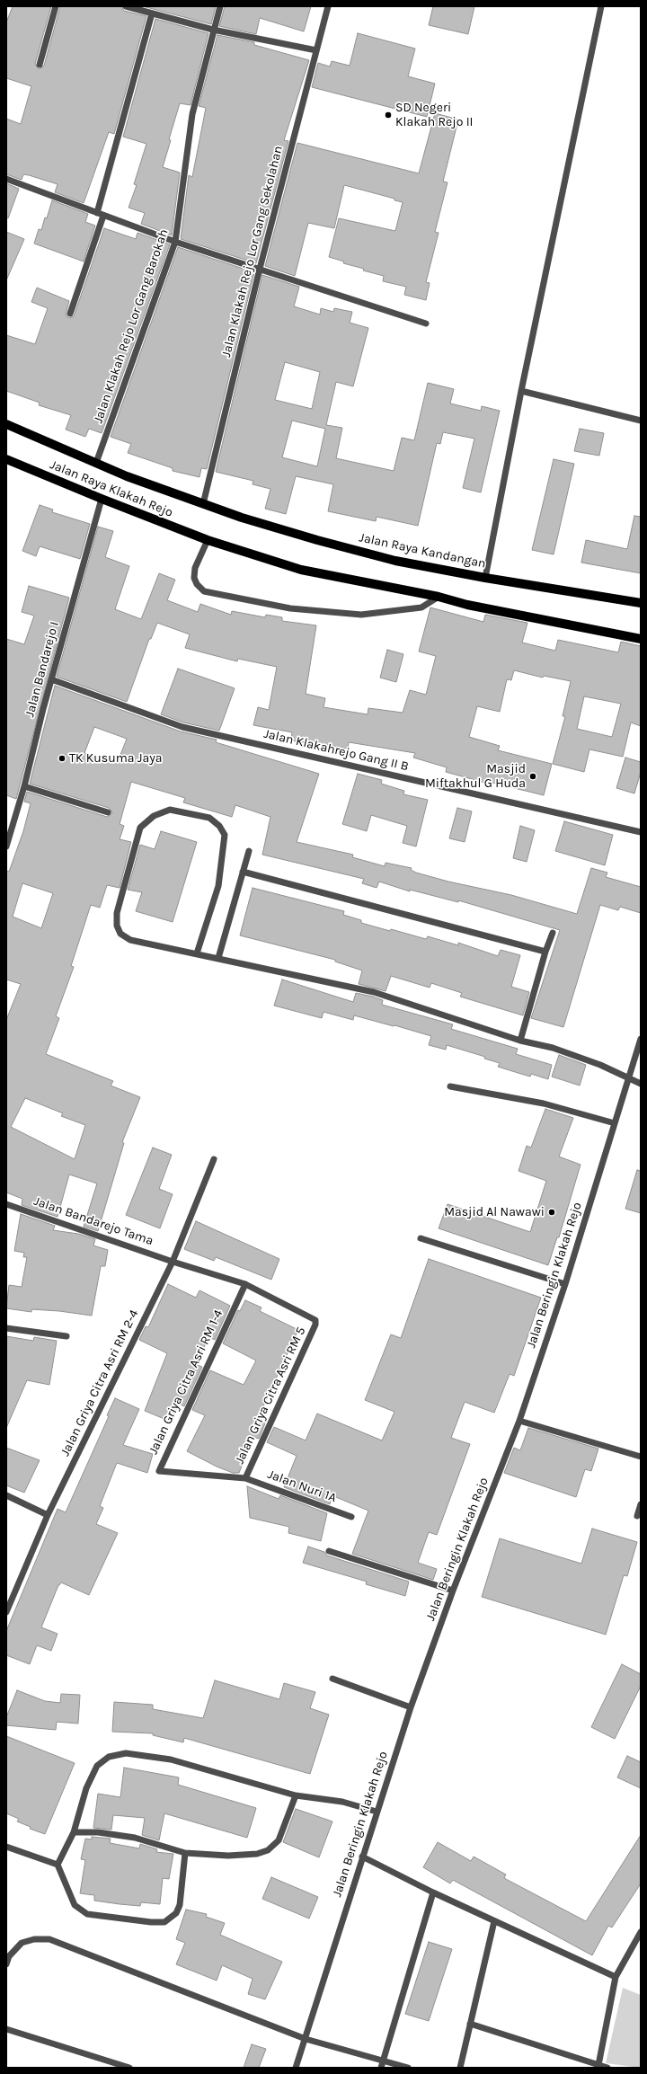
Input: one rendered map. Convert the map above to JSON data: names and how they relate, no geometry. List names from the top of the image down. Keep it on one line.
{"streets":{"main road":["Jalan Raya Klakah Rejo","Jalan Raya Kandangan"],"street":["Jalan Klakah Rejo Lor Gang Sekolahan","Jalan Klakah Rejo Lor Gang Barokah","Jalan Bandarejo I","Jalan Klakahrejo Gang II B","Jalan Bandarejo Tama","Jalan Beringin Klakah Rejo","Jalan Griya Citra Asri RM 1-4","Jalan Griya Citra Asri RM 2-4","Jalan Griya Citra Asri RM 5","Jalan Nuri 1A"]},"crossings":[["Jalan Klakah Rejo Lor Gang Sekolahan","Jalan Raya Klakah Rejo"],["Jalan Klakah Rejo Lor Gang Sekolahan","Jalan Raya Kandangan"],["Jalan Klakah Rejo Lor Gang Barokah","Jalan Raya Klakah Rejo"],["Jalan Raya Klakah Rejo","Jalan Raya Kandangan"],["Jalan Raya Klakah Rejo","Jalan Bandarejo I"],["Jalan Bandarejo I","Jalan Klakahrejo Gang II B"],["Jalan Bandarejo Tama","Jalan Griya Citra Asri RM 1-4"],["Jalan Bandarejo Tama","Jalan Griya Citra Asri RM 2-4"],["Jalan Bandarejo Tama","Jalan Griya Citra Asri RM 5"],["Jalan Griya Citra Asri RM 1-4","Jalan Griya Citra Asri RM 5"],["Jalan Griya Citra Asri RM 1-4","Jalan Nuri 1A"],["Jalan Griya Citra Asri RM 5","Jalan Nuri 1A"]],"places":["SD Negeri Klakah Rejo II","TK Kusuma Jaya","Masjid Miftakhul G Huda","Masjid Al Nawawi"]}
